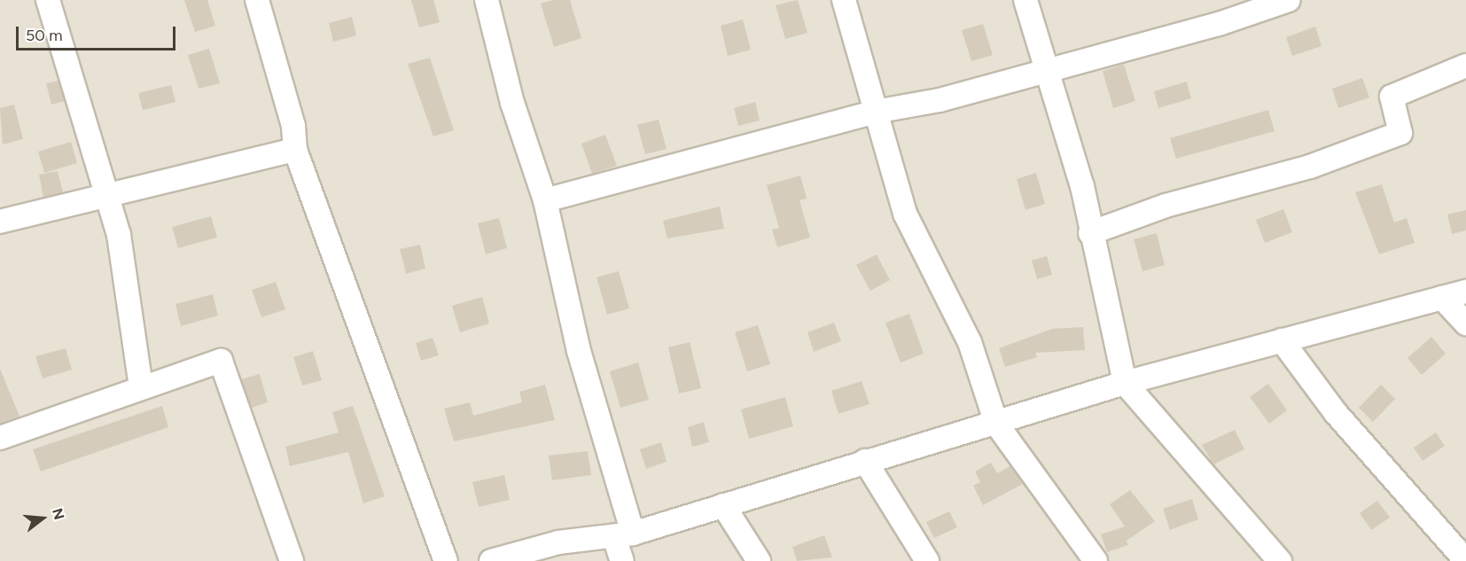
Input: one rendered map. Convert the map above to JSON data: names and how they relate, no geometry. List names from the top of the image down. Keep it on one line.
{"scale_bar":"50 m","north":"right"}
